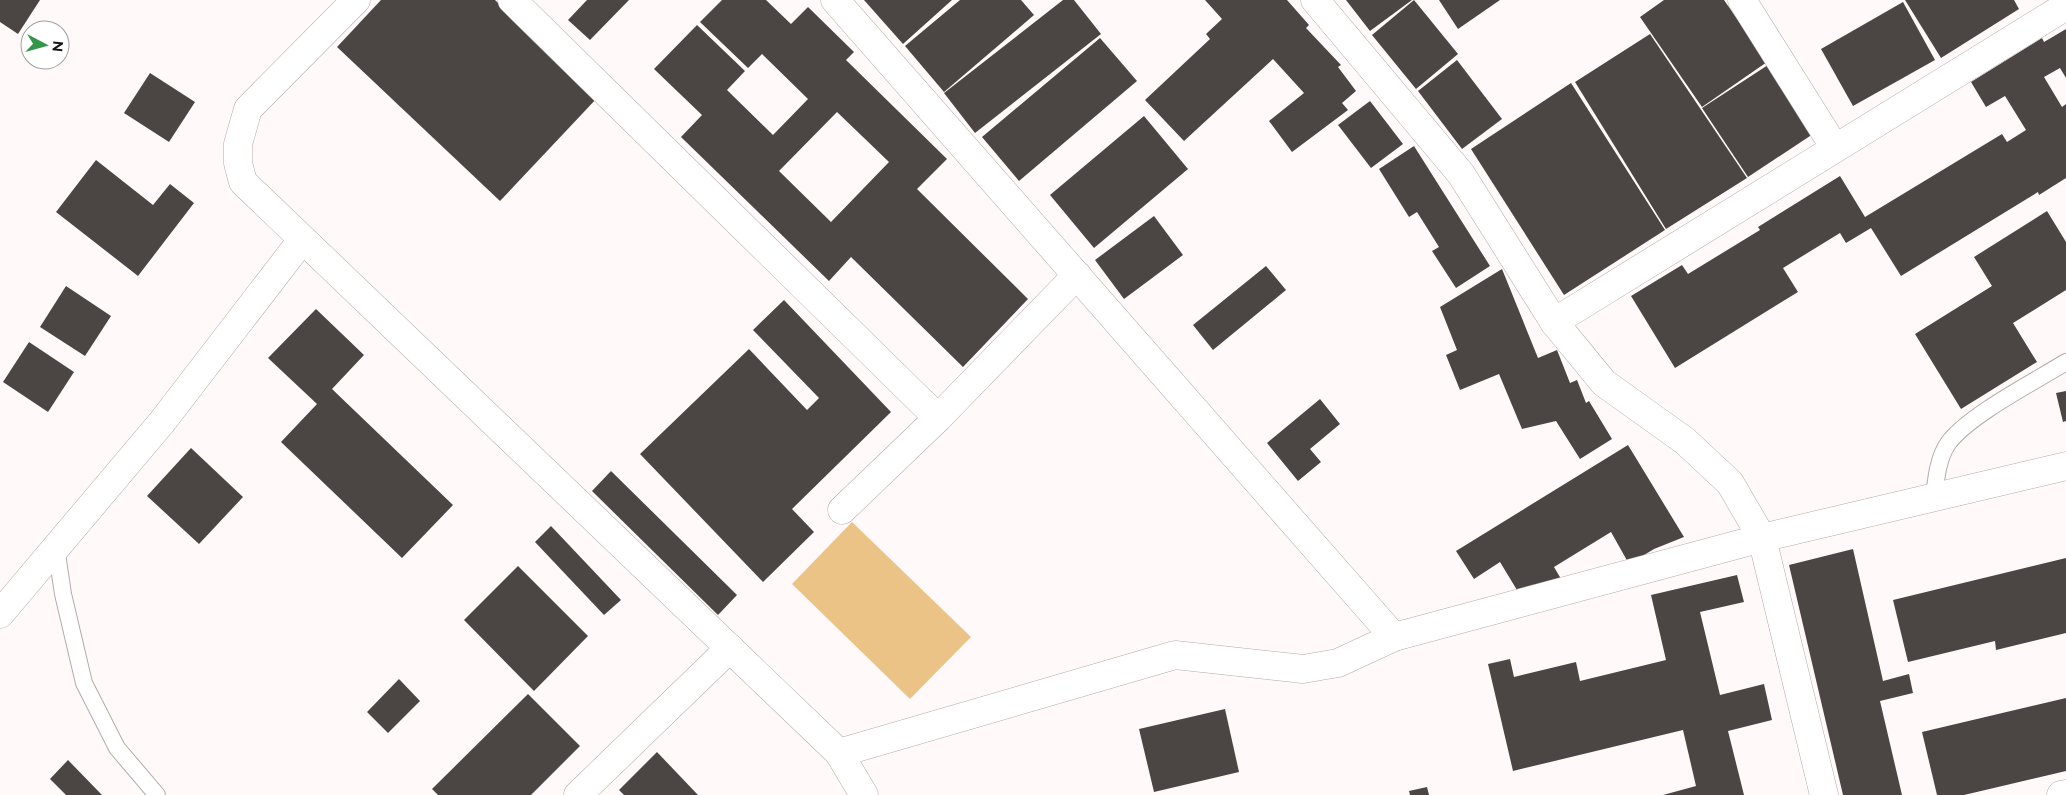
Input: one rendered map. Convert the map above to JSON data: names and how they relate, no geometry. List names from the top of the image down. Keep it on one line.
{"north":"right"}
